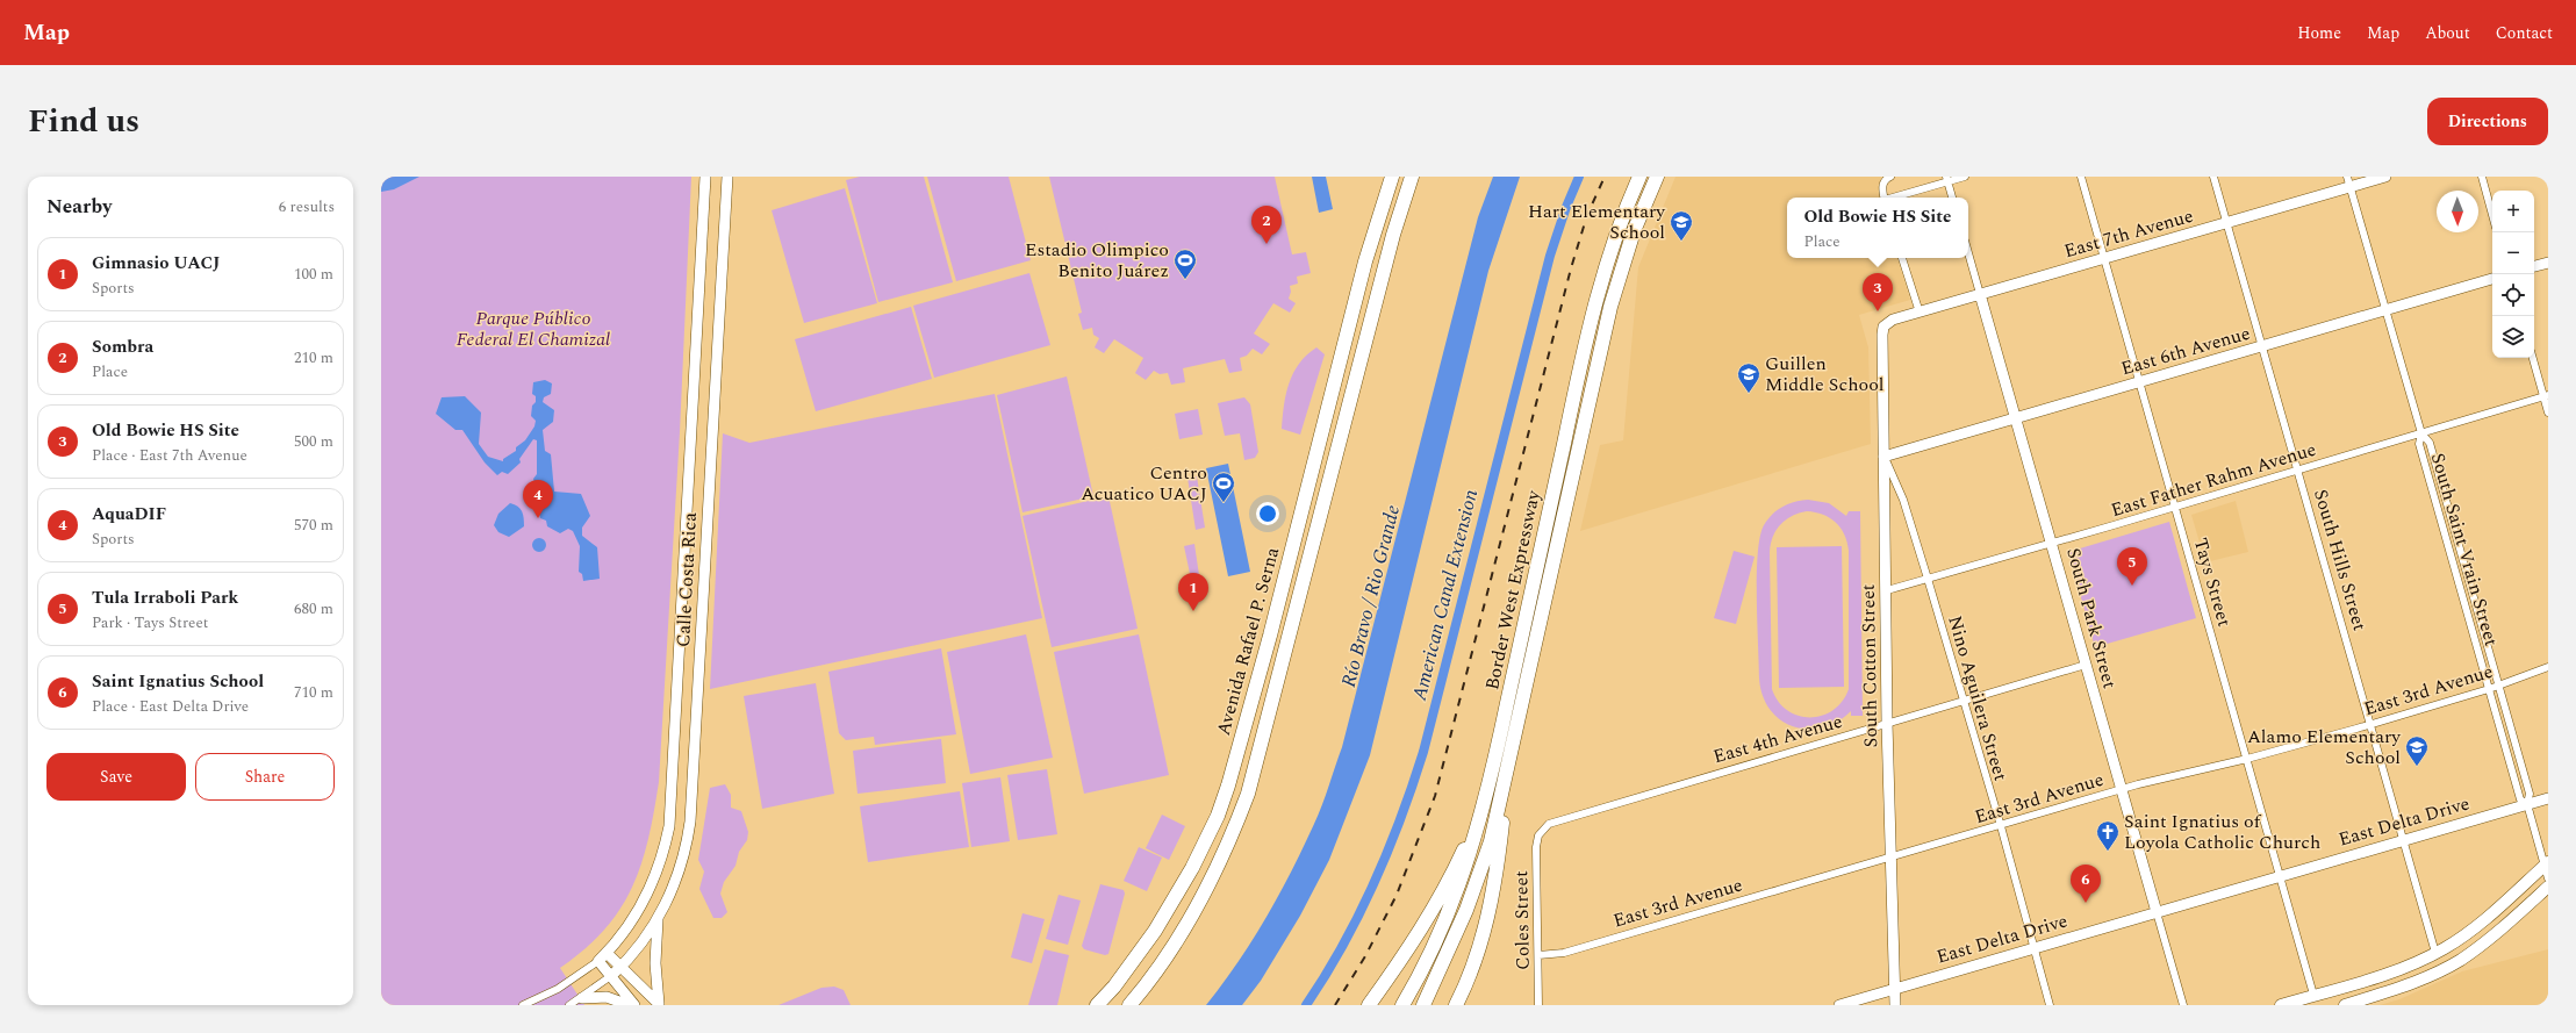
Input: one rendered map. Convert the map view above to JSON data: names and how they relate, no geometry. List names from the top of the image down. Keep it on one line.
{"streets":{"highway":["Border West Expressway","Avenida Rafael P. Serna"],"street":["East 7th Avenue","East 6th Avenue","East Father Rahm Avenue","South Saint Vrain Street","South Hills Street","Calle Costa Rica","Tays Street","South Park Street","South Cotton Street","East 3rd Avenue","Nino Aguilera Street","East 4th Avenue","East Delta Drive","Coles Street"]},"crossings":[["East 7th Avenue","South Saint Vrain Street"],["East 7th Avenue","South Hills Street"],["East 7th Avenue","Tays Street"],["East 7th Avenue","South Park Street"],["East 7th Avenue","South Cotton Street"],["East 6th Avenue","South Saint Vrain Street"],["East 6th Avenue","South Hills Street"],["East 6th Avenue","Tays Street"],["East 6th Avenue","South Park Street"],["East 6th Avenue","South Cotton Street"],["East 6th Avenue","Nino Aguilera Street"],["East Father Rahm Avenue","South Saint Vrain Street"],["East Father Rahm Avenue","South Hills Street"],["East Father Rahm Avenue","Tays Street"],["East Father Rahm Avenue","South Park Street"],["East Father Rahm Avenue","South Cotton Street"],["East Father Rahm Avenue","Nino Aguilera Street"],["South Saint Vrain Street","East 3rd Avenue"],["South Saint Vrain Street","East Delta Drive"],["South Hills Street","East 3rd Avenue"],["South Hills Street","East Delta Drive"],["Tays Street","East 3rd Avenue"],["Tays Street","East Delta Drive"],["South Park Street","East 3rd Avenue"],["South Park Street","East 4th Avenue"],["South Park Street","East Delta Drive"],["South Cotton Street","East 3rd Avenue"],["South Cotton Street","Nino Aguilera Street"],["South Cotton Street","East 4th Avenue"],["South Cotton Street","East Delta Drive"],["East 3rd Avenue","Nino Aguilera Street"],["East 3rd Avenue","Coles Street"],["Nino Aguilera Street","East 4th Avenue"],["Nino Aguilera Street","East Delta Drive"],["East 4th Avenue","Coles Street"]],"water":["American Canal Extension","Río Bravo / Rio Grande"],"parks":["Parque Público Federal El Chamizal"],"places":{"school or university":["Hart Elementary School","Guillen Middle School","Alamo Elementary School"],"sports":["Estadio Olimpico Benito Juárez","Centro Acuatico UACJ"],"church":["Saint Ignatius of Loyola Catholic Church"]},"north":"bottom","page":{"header":"Map","nav":["Home","Map","About","Contact"],"title":"Find us","buttons":["Directions",["Save","Share"]],"heading":["Nearby","6 results"],"map_buttons":["+","−"],"popup":["Old Bowie HS Site","Place"],"pins":["2","3","4","5","1","6"],"list":[{"mark":"1","name":"Gimnasio UACJ","note":"Sports","value":"100 m"},{"mark":"2","name":"Sombra","note":"Place","value":"210 m"},{"mark":"3","name":"Old Bowie HS Site","note":"Place · East 7th Avenue","value":"500 m"},{"mark":"4","name":"AquaDIF","note":"Sports","value":"570 m"},{"mark":"5","name":"Tula Irraboli Park","note":"Park · Tays Street","value":"680 m"},{"mark":"6","name":"Saint Ignatius School","note":"Place · East Delta Drive","value":"710 m"}]}}
